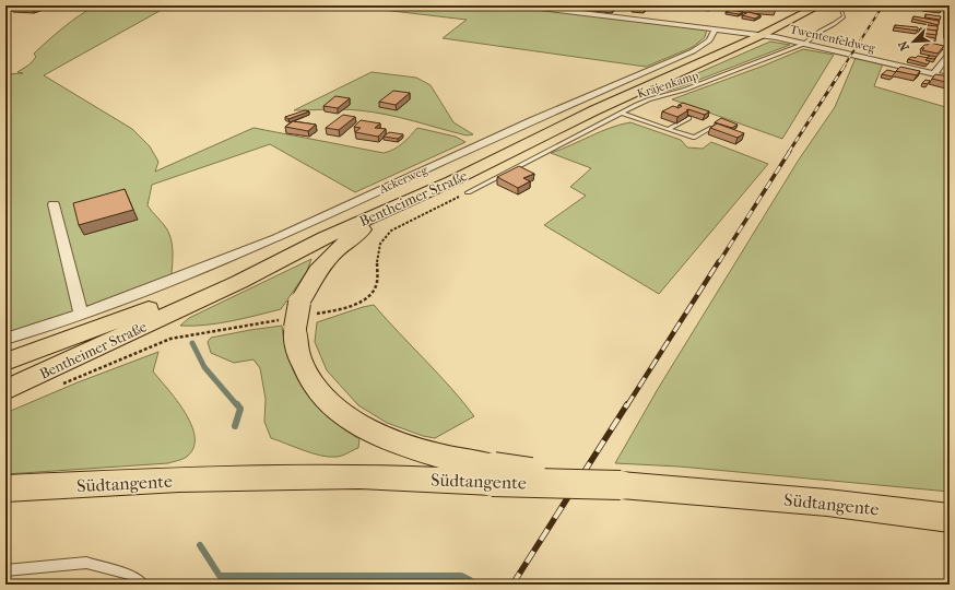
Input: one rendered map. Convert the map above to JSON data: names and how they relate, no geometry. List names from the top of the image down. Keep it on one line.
{"streets":{"main road":["Bentheimer Straße","Südtangente"],"street":["Twentenfeldweg","Ackerweg"],"lane":["Kräjenkamp"]},"crossings":[["Twentenfeldweg","Kräjenkamp"],["Twentenfeldweg","Ackerweg"],["Twentenfeldweg","Bentheimer Straße"]],"north":"bottom left"}
